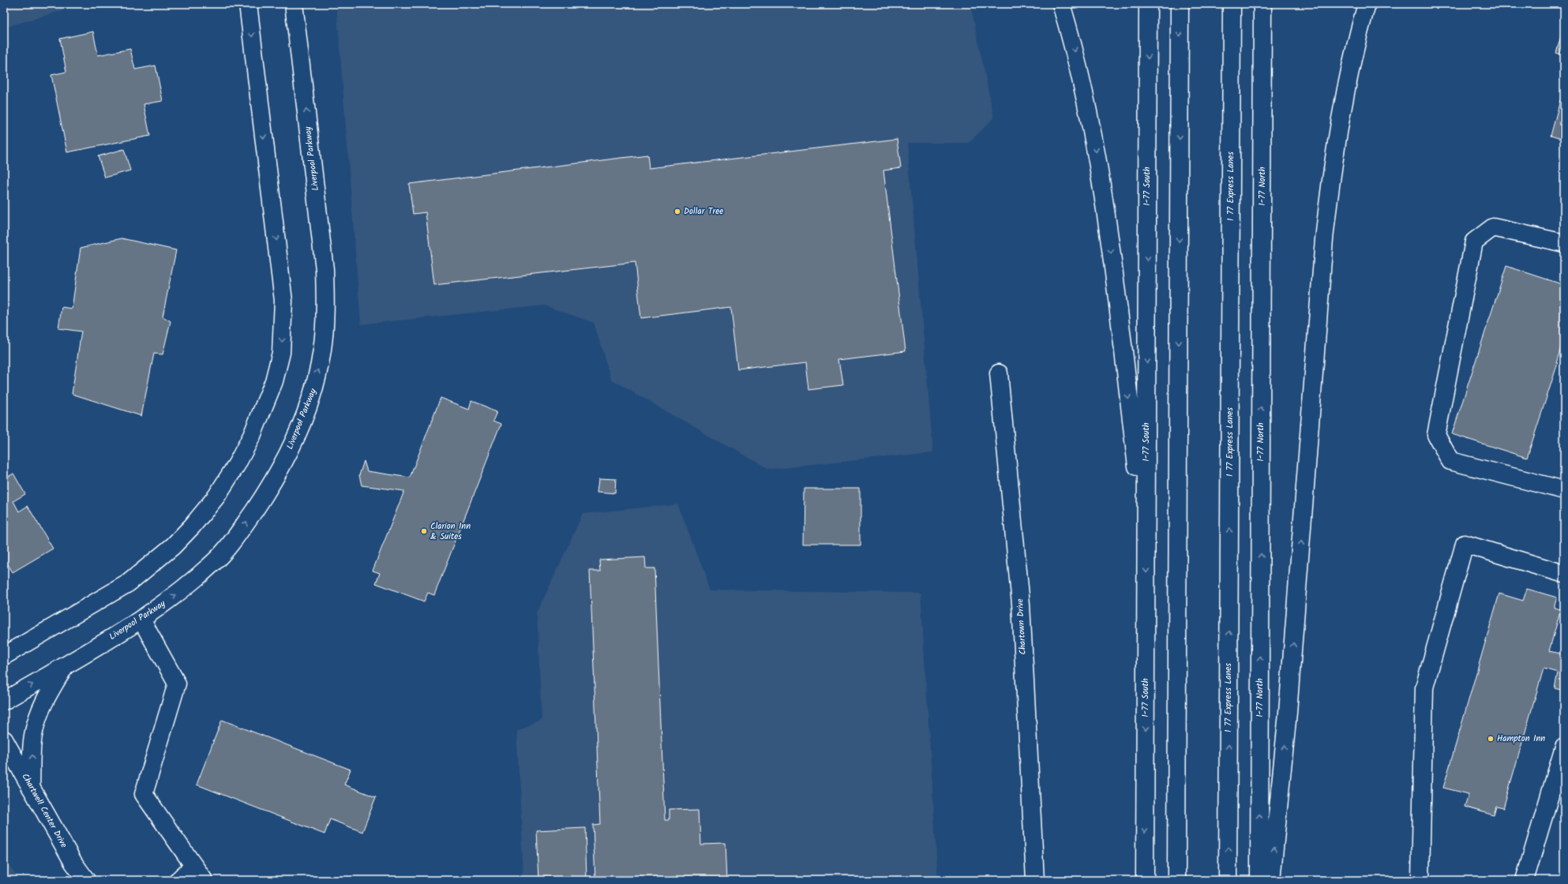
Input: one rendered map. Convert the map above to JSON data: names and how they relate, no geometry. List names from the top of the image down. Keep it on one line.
{"streets":{"main road":["Liverpool Parkway","I-77 South","I 77 Express Lanes","I-77 North","Chartown Drive","Chartwell Center Drive"]},"one_way":["Liverpool Parkway"],"places":["Dollar Tree","Clarion Inn & Suites","Hampton Inn"]}
